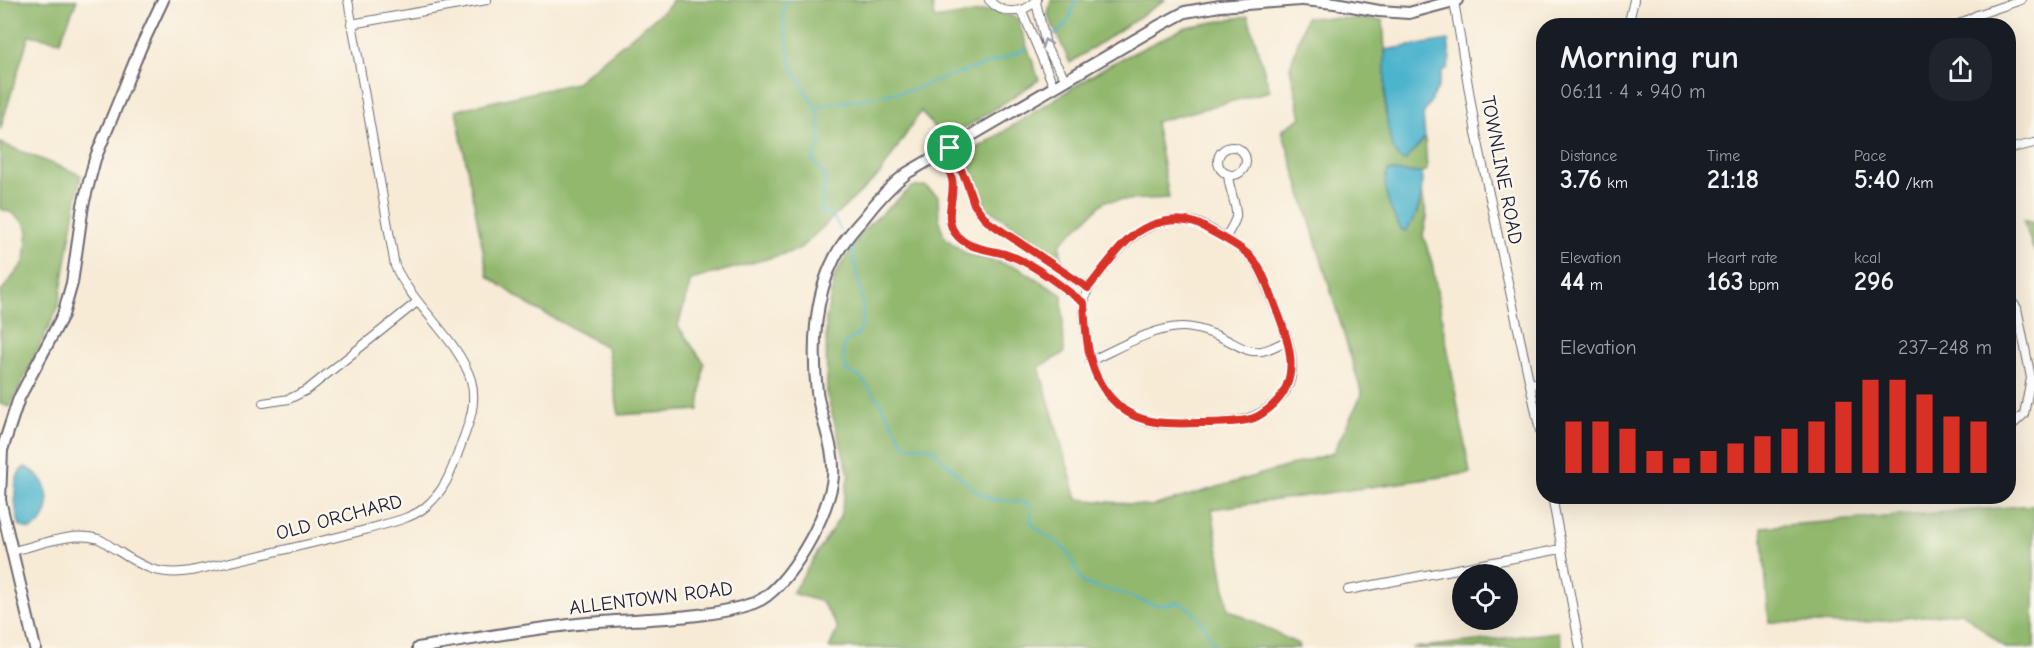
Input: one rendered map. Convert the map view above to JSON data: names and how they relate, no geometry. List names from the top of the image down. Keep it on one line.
{"streets":{"street":["TOWNLINE ROAD","OLD ORCHARD","ALLENTOWN ROAD"]},"crossings":[["TOWNLINE ROAD","ALLENTOWN ROAD"]],"page":{"heading":["Morning run","06:11 · 4 × 940 m"],"stats":[["Distance","3.76 km"],["Time","21:18"],["Pace","5:40 /km"],["Elevation","44 m"],["Heart rate","163 bpm"],["kcal","296"]],"chart":["Elevation","237–248 m"]}}
